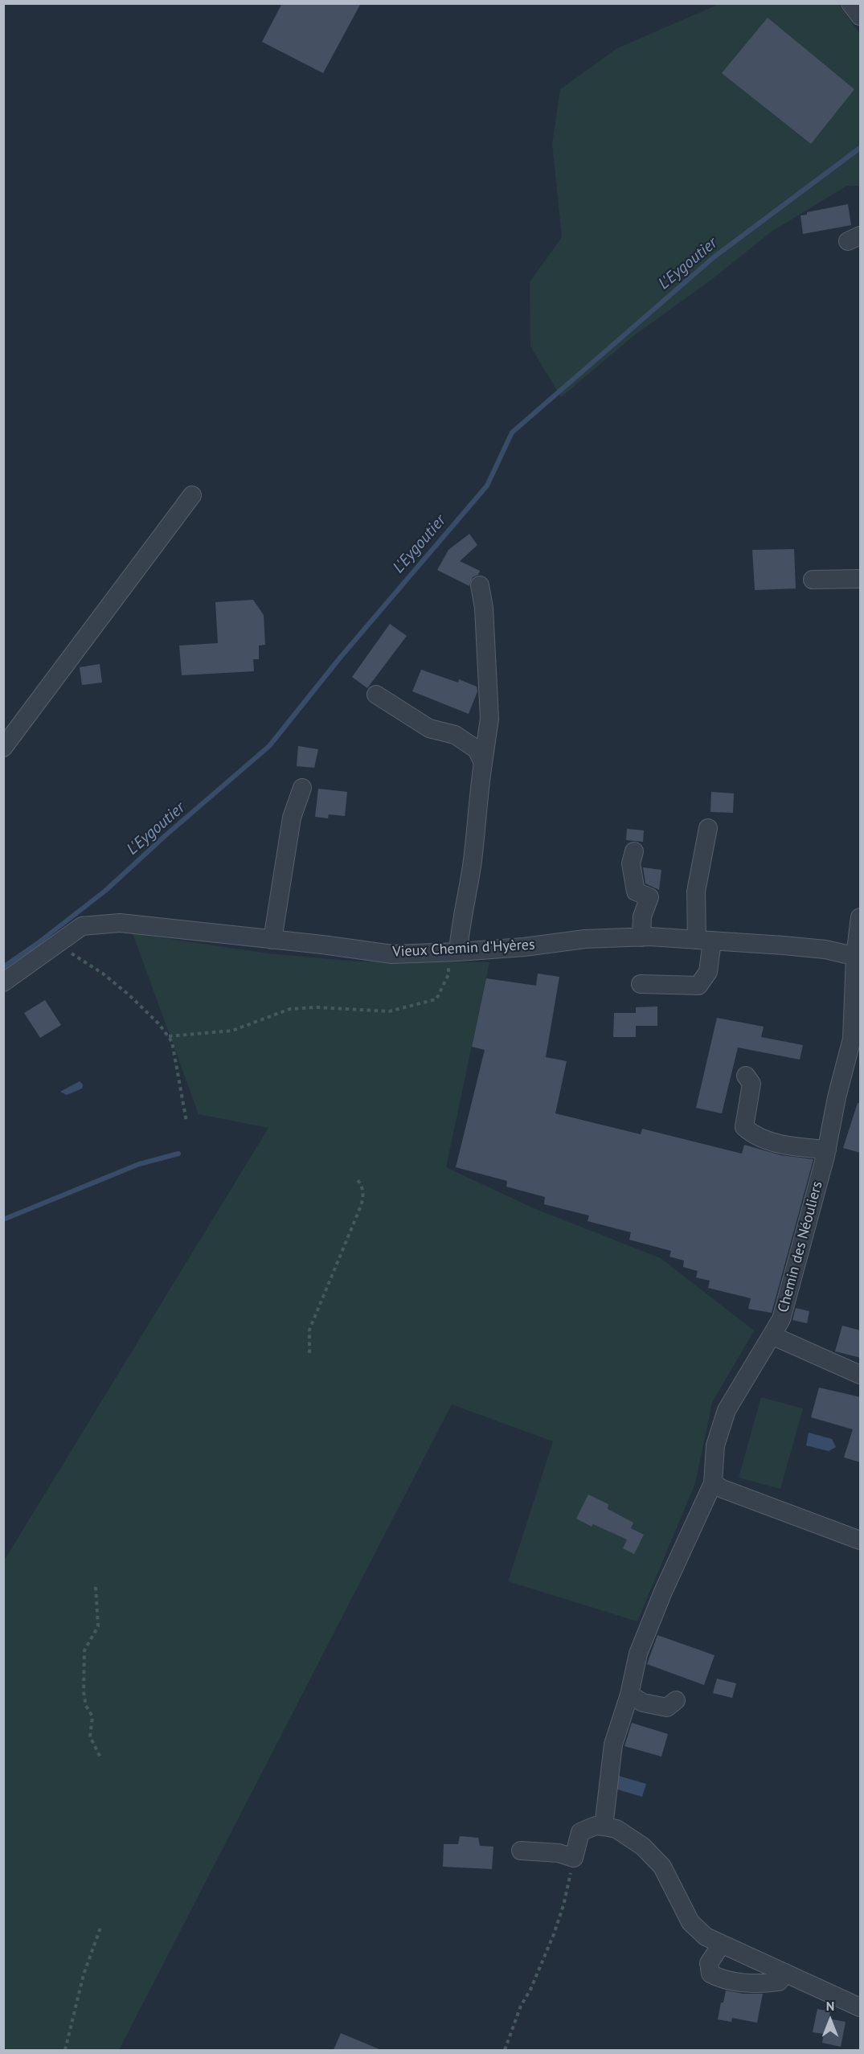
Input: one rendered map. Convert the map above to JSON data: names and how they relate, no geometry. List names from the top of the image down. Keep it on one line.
{"streets":{"street":["Vieux Chemin d'Hyères","Chemin des Néouliers"]},"crossings":[["Vieux Chemin d'Hyères","Chemin des Néouliers"]],"water":["L'Eygoutier"],"north":"top"}
